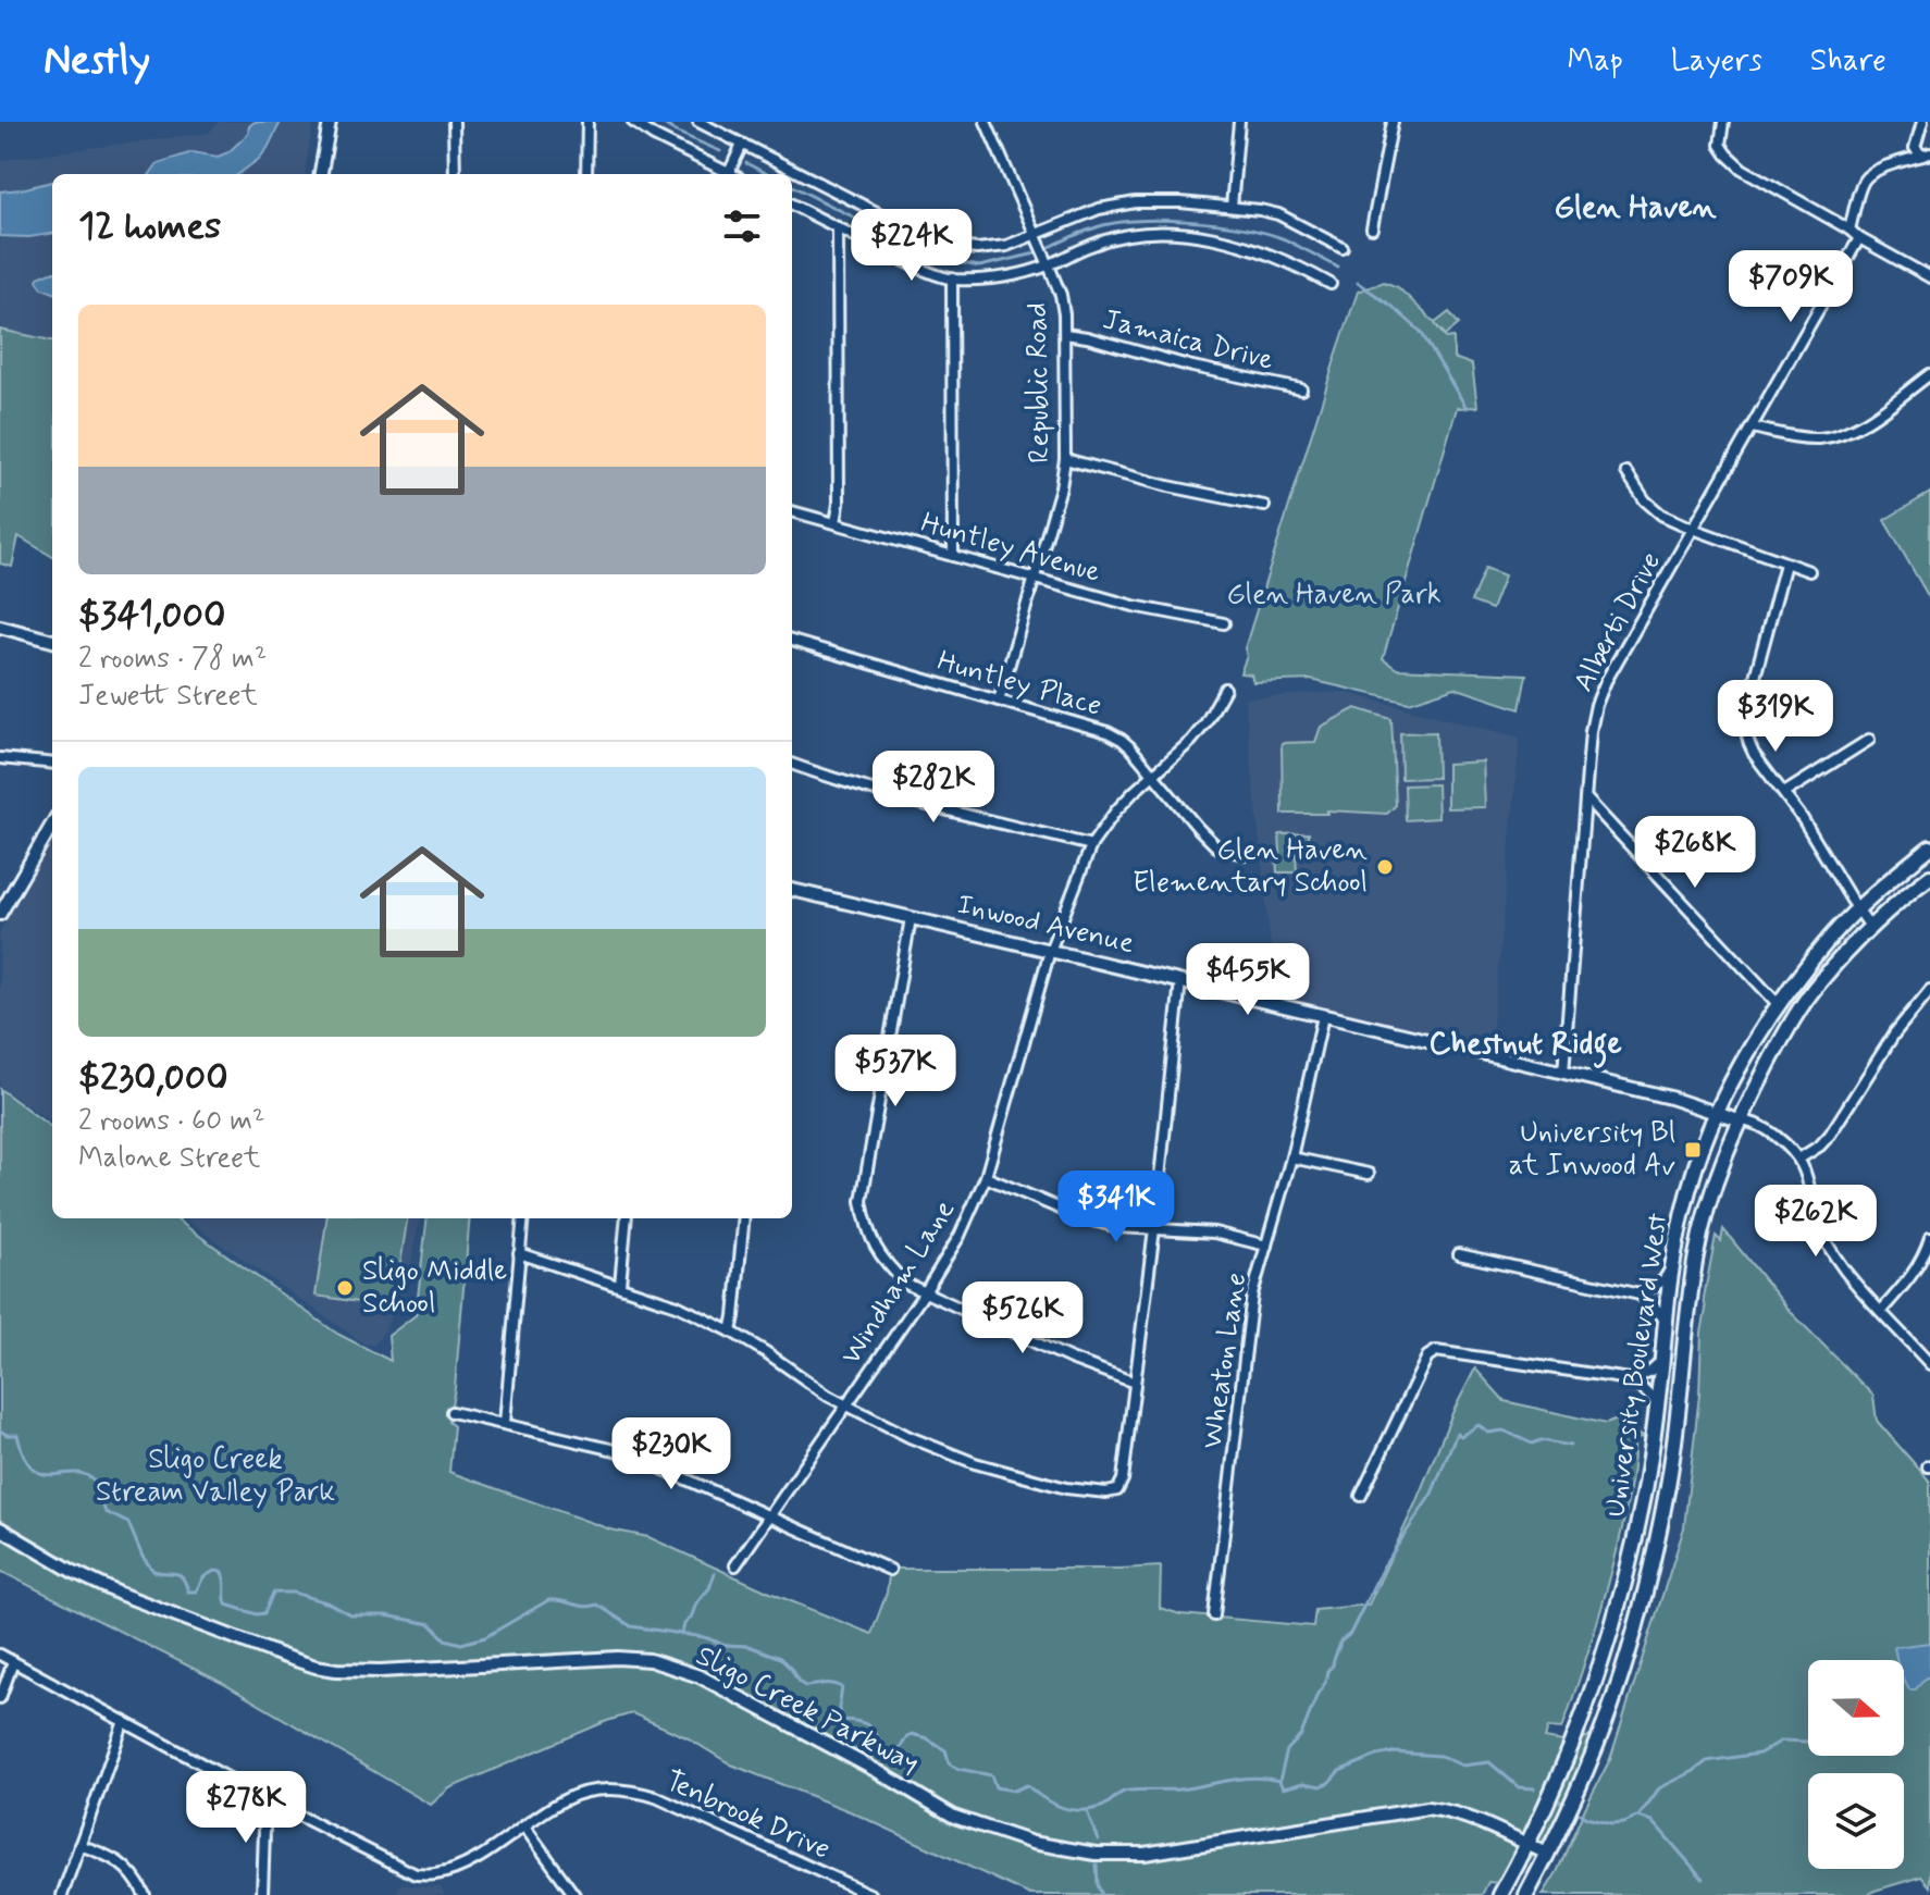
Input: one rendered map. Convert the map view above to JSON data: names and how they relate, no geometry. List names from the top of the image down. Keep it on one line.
{"streets":{"main road":["University Boulevard West"],"street":["Jamaica Drive","Republic Road","Huntley Avenue","Alberti Drive","Huntley Place","Inwood Avenue","Windham Lane","Wheaton Lane","Sligo Creek Parkway","Tenbrook Drive"]},"crossings":[["Jamaica Drive","Republic Road"],["Republic Road","Huntley Avenue"],["Republic Road","Huntley Place"],["Alberti Drive","Inwood Avenue"],["Huntley Place","Windham Lane"],["Inwood Avenue","Windham Lane"],["Inwood Avenue","Wheaton Lane"],["Inwood Avenue","University Boulevard West"],["University Boulevard West","Sligo Creek Parkway"]],"districts":["Glen Haven","Chestnut Ridge"],"parks":["Glen Haven Park","Sligo Creek Stream Valley Park"],"places":{"other":["Glen Haven Elementary School","Sligo Middle School"],"transit":["University Bl at Inwood Av"]},"north":"right","page":{"header":"Nestly","nav":["Map","Layers","Share"],"heading":"12 homes","price":["$224K","$709K","$319K","$282K","$268K","$455K","$537K","$341K","$262K","$526K","$230K","$278K"],"list":[{"name":"$341,000","note":"2 rooms · 78 m² · Jewett Street"},{"name":"$230,000","note":"2 rooms · 60 m² · Malone Street"}]}}
